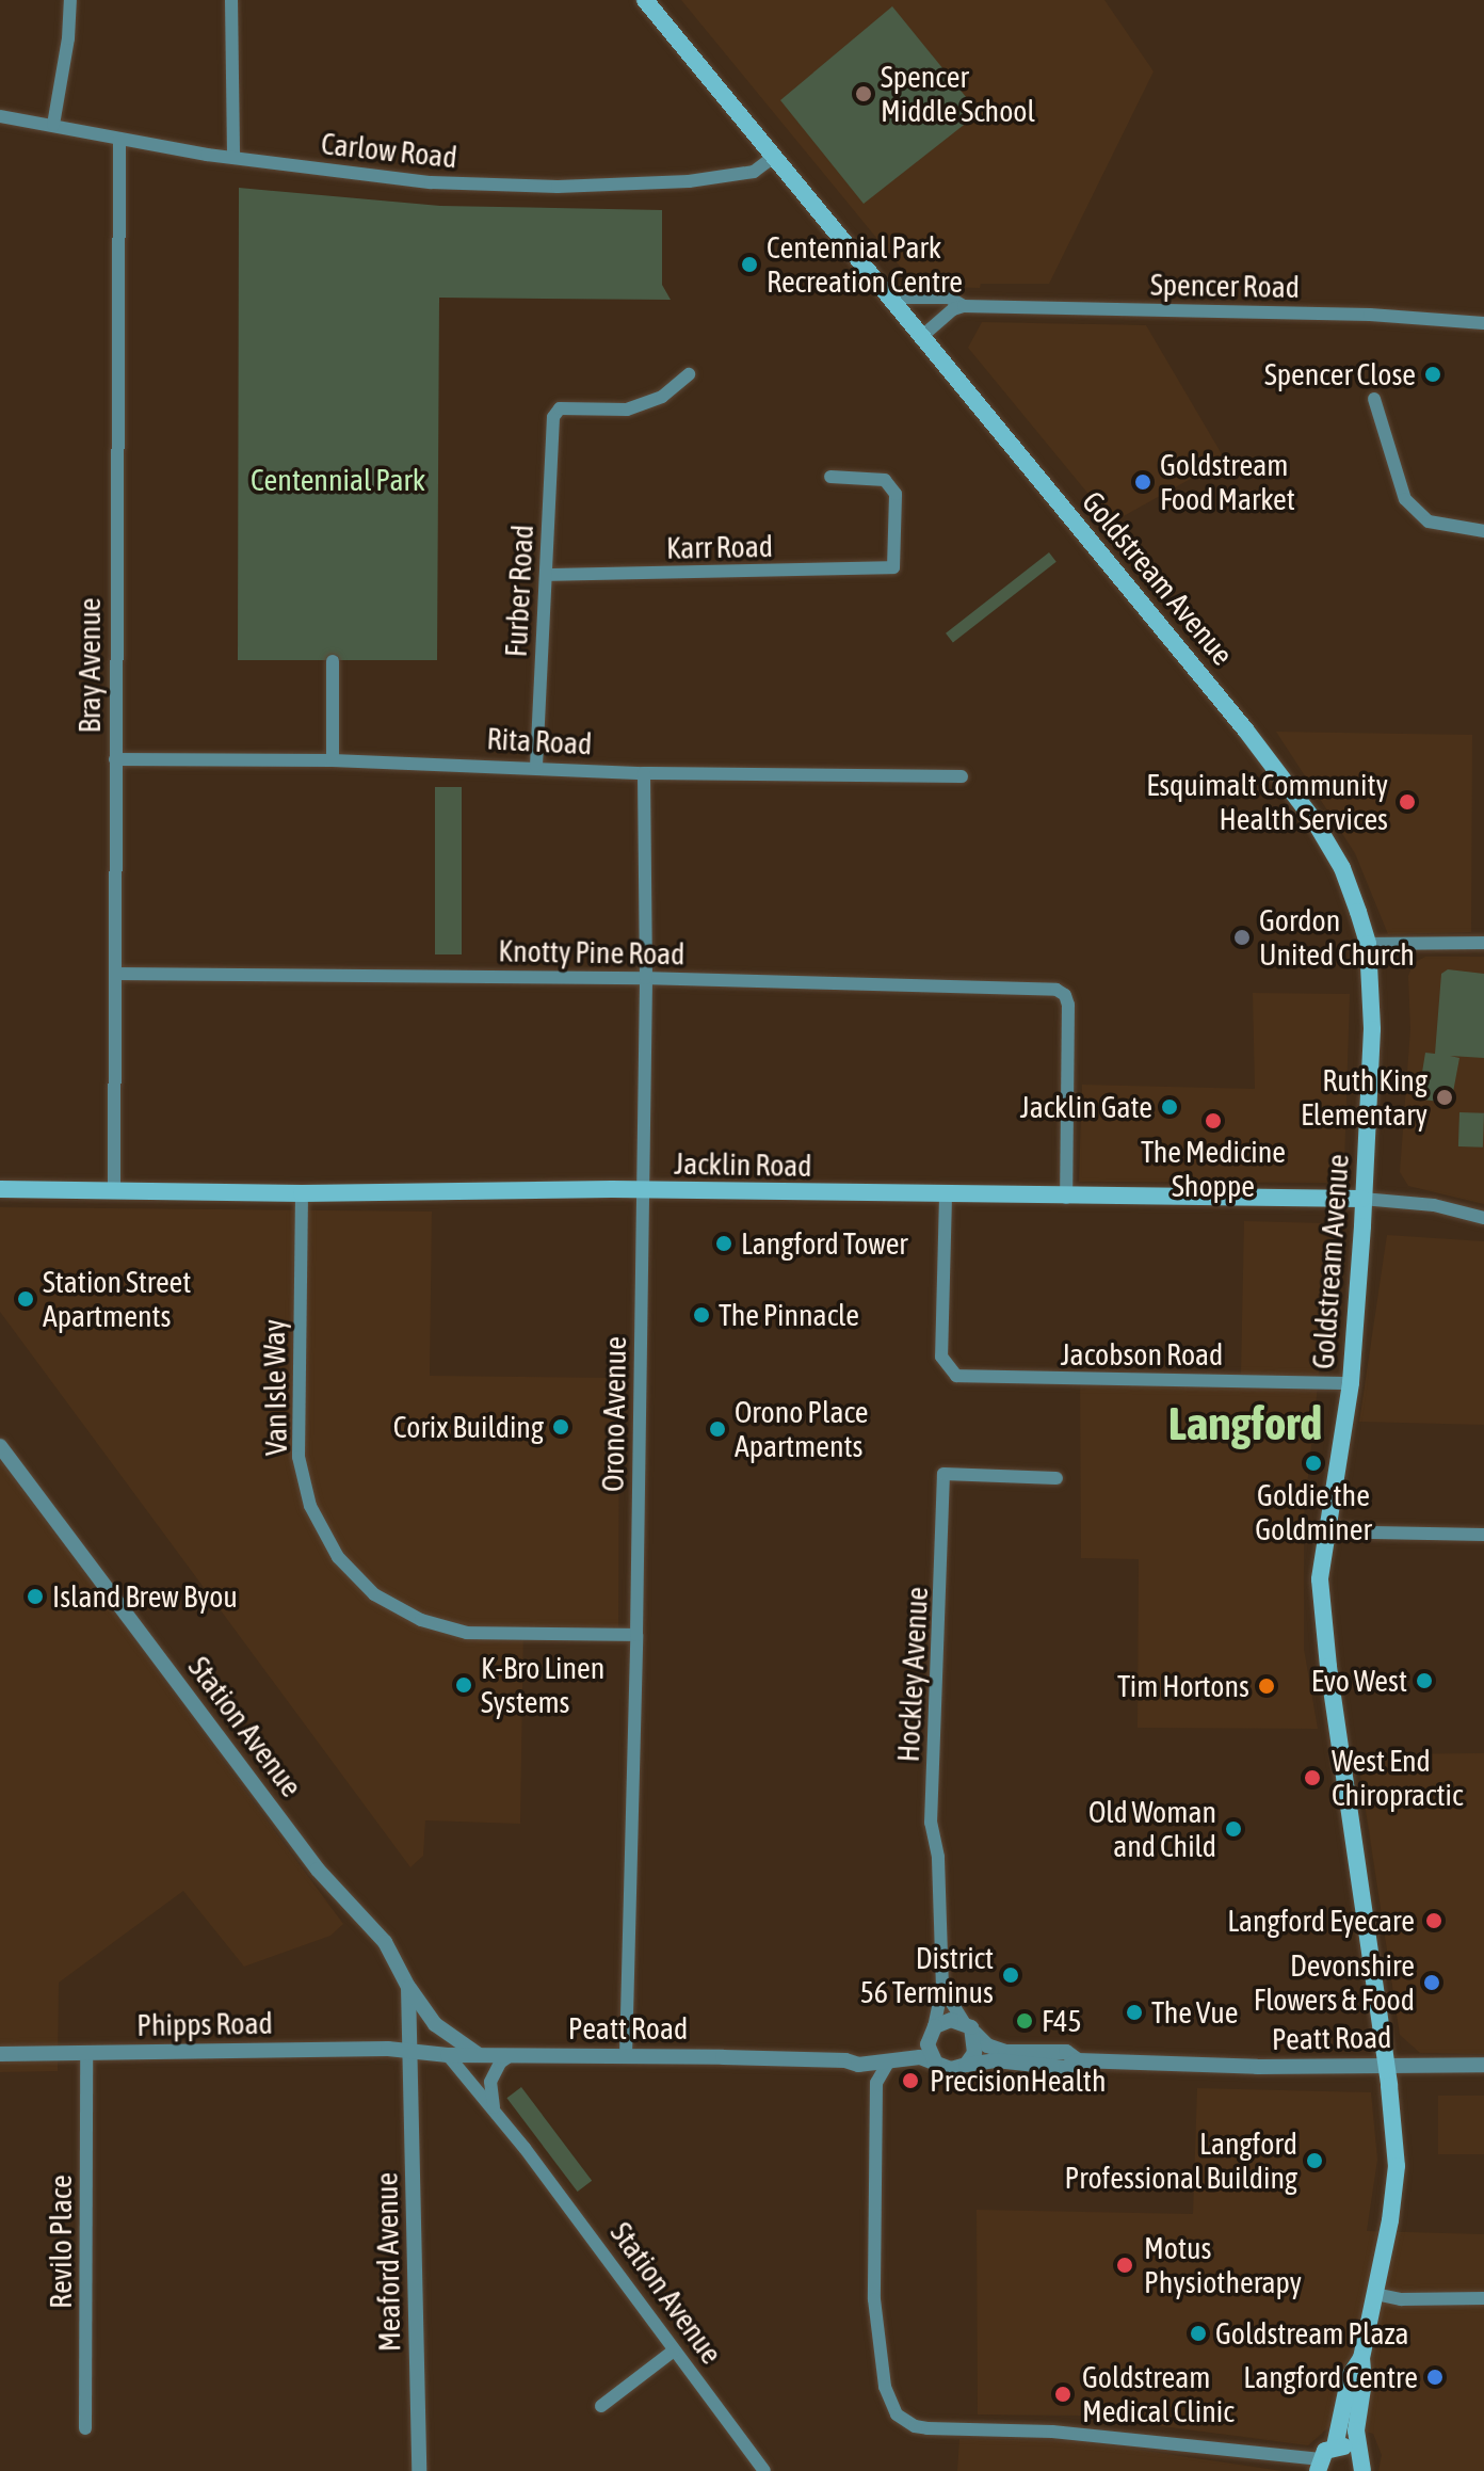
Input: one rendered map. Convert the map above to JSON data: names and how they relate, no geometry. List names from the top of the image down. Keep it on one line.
{"streets":{"main road":["Goldstream Avenue","Jacklin Road"],"street":["Carlow Road","Spencer Road","Karr Road","Furber Road","Bray Avenue","Rita Road","Knotty Pine Road","Jacobson Road","Van Isle Way","Orono Avenue","Hockley Avenue","Station Avenue","Phipps Road","Peatt Road","Revilo Place","Meaford Avenue"]},"crossings":[["Carlow Road","Goldstream Avenue"],["Carlow Road","Bray Avenue"],["Spencer Road","Goldstream Avenue"],["Karr Road","Furber Road"],["Goldstream Avenue","Jacklin Road"],["Goldstream Avenue","Jacobson Road"],["Goldstream Avenue","Peatt Road"],["Furber Road","Rita Road"],["Bray Avenue","Rita Road"],["Bray Avenue","Knotty Pine Road"],["Bray Avenue","Jacklin Road"],["Rita Road","Orono Avenue"],["Knotty Pine Road","Jacklin Road"],["Knotty Pine Road","Orono Avenue"],["Jacklin Road","Jacobson Road"],["Jacklin Road","Van Isle Way"],["Jacklin Road","Orono Avenue"],["Van Isle Way","Orono Avenue"],["Orono Avenue","Peatt Road"],["Hockley Avenue","Peatt Road"],["Station Avenue","Phipps Road"],["Station Avenue","Peatt Road"],["Station Avenue","Meaford Avenue"],["Phipps Road","Peatt Road"],["Phipps Road","Revilo Place"],["Phipps Road","Meaford Avenue"],["Peatt Road","Meaford Avenue"]],"districts":["Langford"],"parks":["Centennial Park"],"places":["Spencer Middle School","Centennial Park Recreation Centre","Spencer Close","Goldstream Food Market","Esquimalt Community Health Services","Gordon United Church","Ruth King Elementary","Jacklin Gate","The Medicine Shoppe","Langford Tower","Station Street Apartments","The Pinnacle","Corix Building","Orono Place Apartments","Goldie the Goldminer","Island Brew Byou","Evo West","K-Bro Linen Systems","Tim Hortons","West End Chiropractic","Old Woman and Child","Langford Eyecare","District 56 Terminus","Devonshire Flowers & Food","The Vue","F45","PrecisionHealth","Langford Professional Building","Motus Physiotherapy","Goldstream Plaza","Langford Centre","Goldstream Medical Clinic"]}
